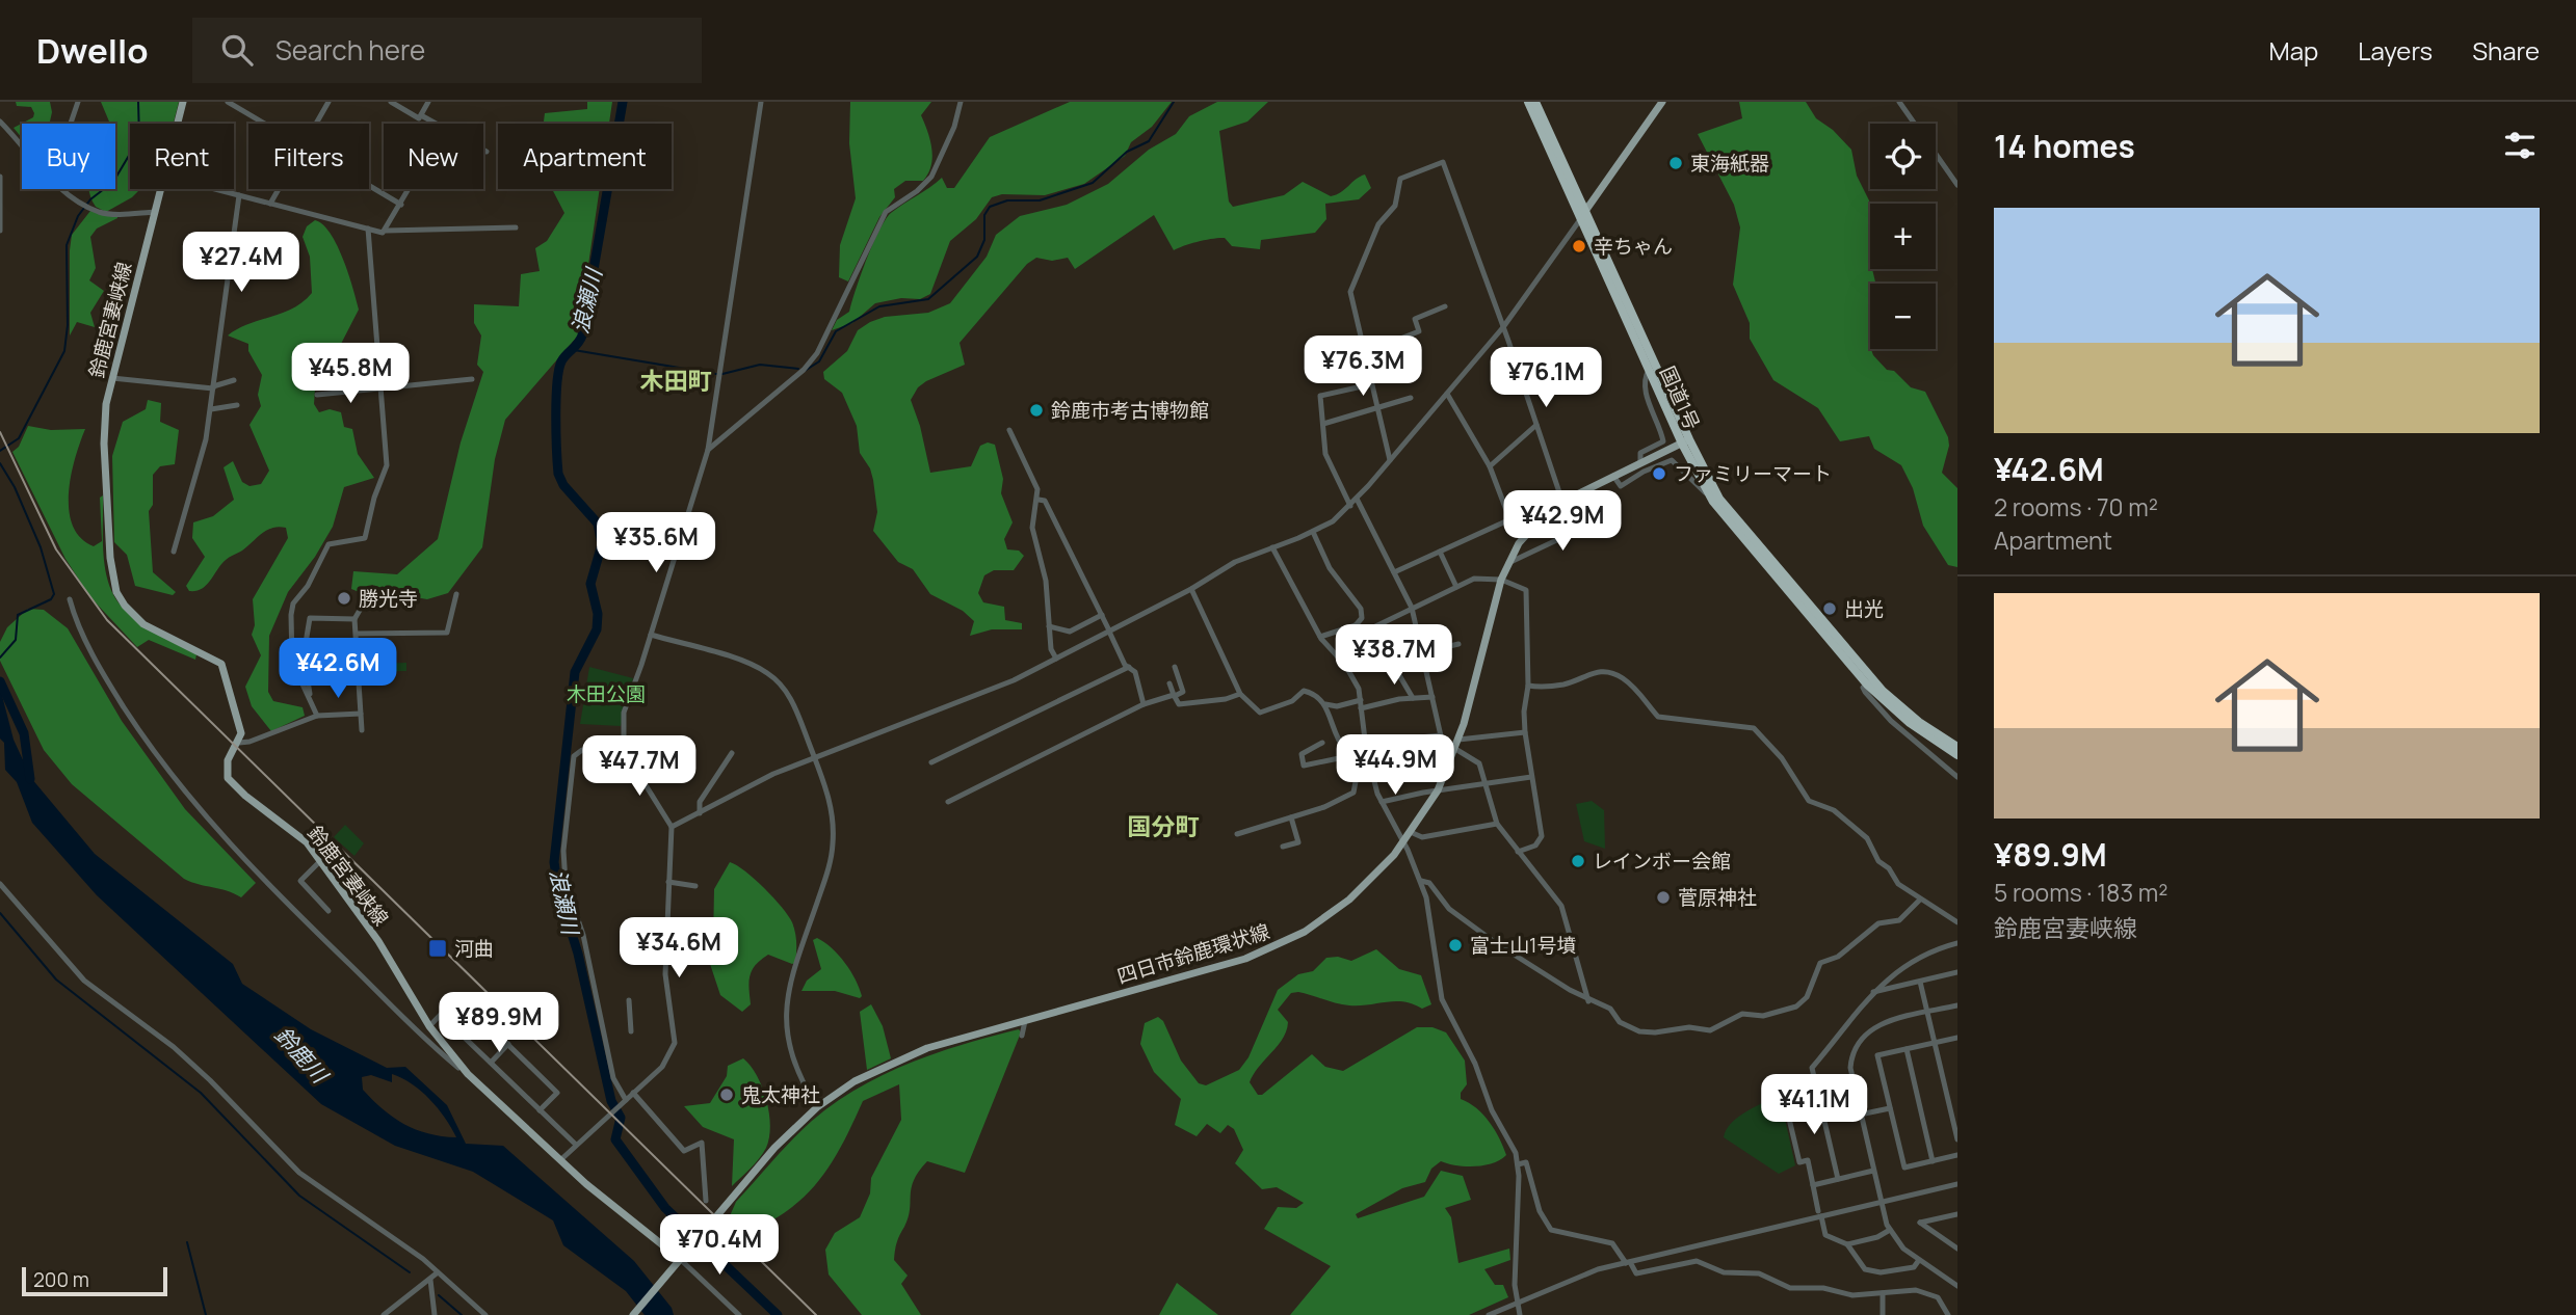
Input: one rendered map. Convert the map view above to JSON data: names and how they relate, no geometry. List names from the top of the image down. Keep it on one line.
{"streets":{"highway":["国道1号"],"main road":["鈴鹿宮妻峡線","四日市鈴鹿環状線"]},"crossings":[["鈴鹿宮妻峡線","四日市鈴鹿環状線"],["国道1号","四日市鈴鹿環状線"]],"districts":["木田町","国分町"],"water":["浪瀬川","鈴鹿川"],"parks":["木田公園"],"places":{"other":["東海紙器","辛ちゃん","鈴鹿市考古博物館","ファミリーマート","勝光寺","出光","レインボー会館","菅原神社","富士山1号墳","鬼太神社"],"transit":["河曲"]},"scale_bar":"200 m","page":{"header":"Dwello","search":"Search here","nav":["Map","Layers","Share"],"heading":"14 homes","map_buttons":["+","−"],"chip":["Buy","Rent","Filters","New","Apartment"],"list":[{"name":"¥42.6M","note":"2 rooms · 70 m² · Apartment"},{"name":"¥89.9M","note":"5 rooms · 183 m² · 鈴鹿宮妻峡線"}],"price":["¥27.4M","¥76.3M","¥45.8M","¥76.1M","¥42.9M","¥35.6M","¥38.7M","¥42.6M","¥44.9M","¥47.7M","¥34.6M","¥89.9M","¥41.1M","¥70.4M"],"scale":"200 m"}}
